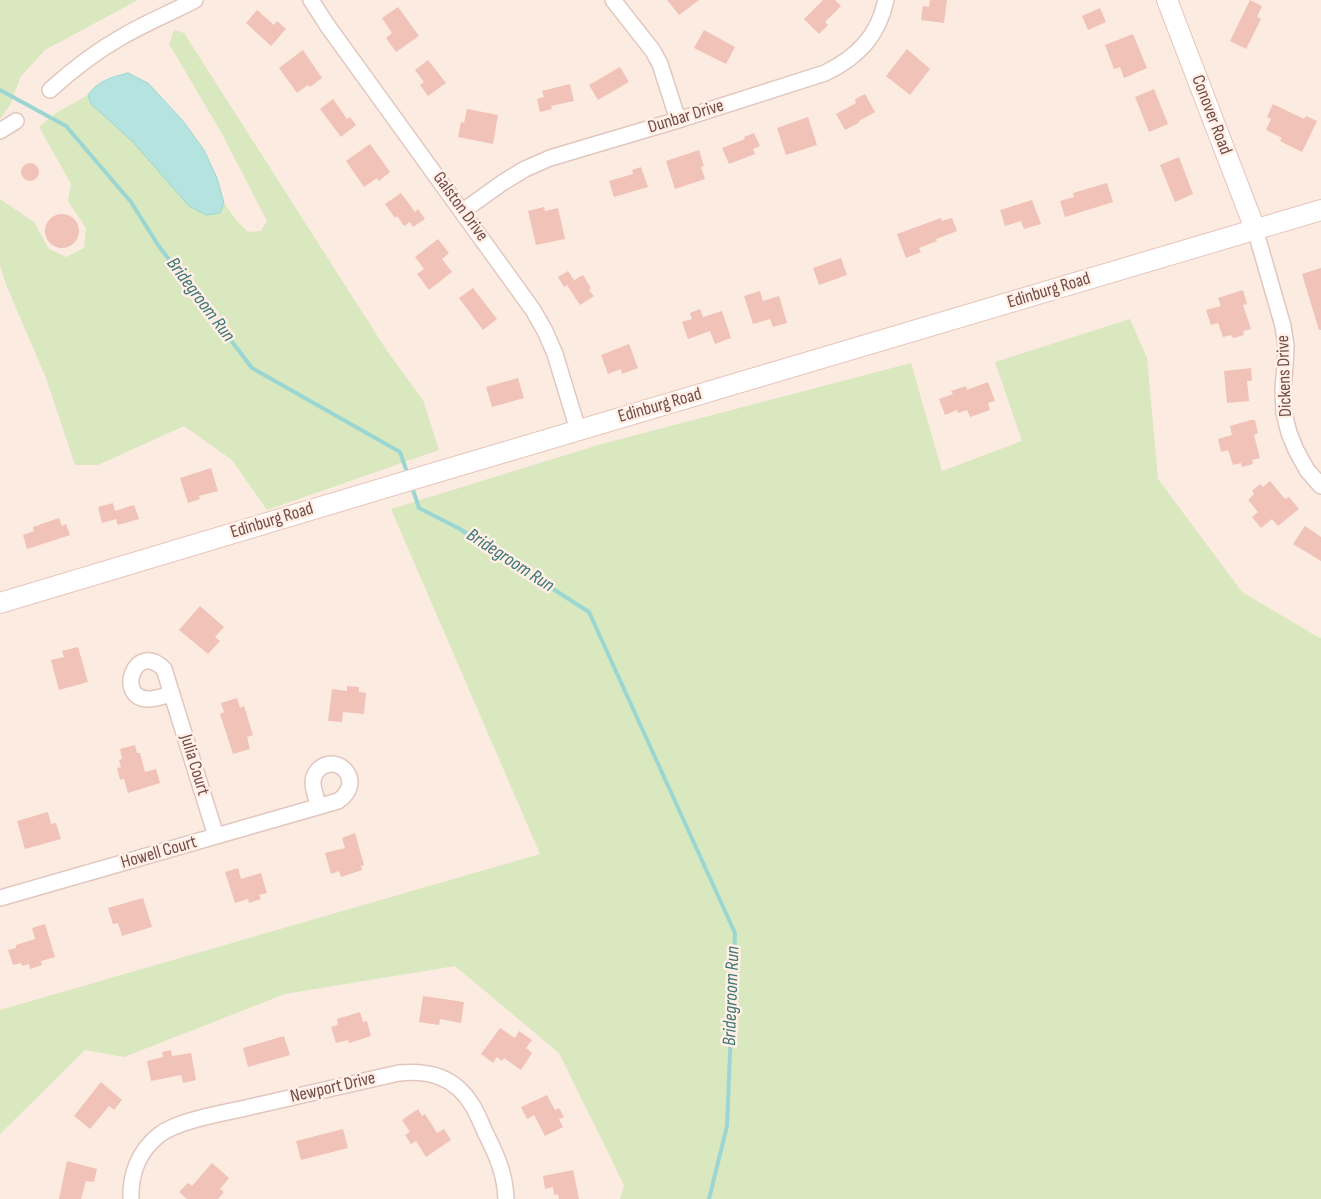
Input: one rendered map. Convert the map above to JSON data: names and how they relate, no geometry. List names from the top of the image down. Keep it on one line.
{"streets":{"main road":["Conover Road","Edinburg Road"],"street":["Dunbar Drive","Galston Drive","Dickens Drive","Julia Court","Howell Court","Newport Drive"]},"crossings":[["Conover Road","Edinburg Road"],["Conover Road","Dickens Drive"],["Dunbar Drive","Galston Drive"],["Galston Drive","Edinburg Road"],["Edinburg Road","Dickens Drive"],["Julia Court","Howell Court"]],"water":["Bridegroom Run"]}
